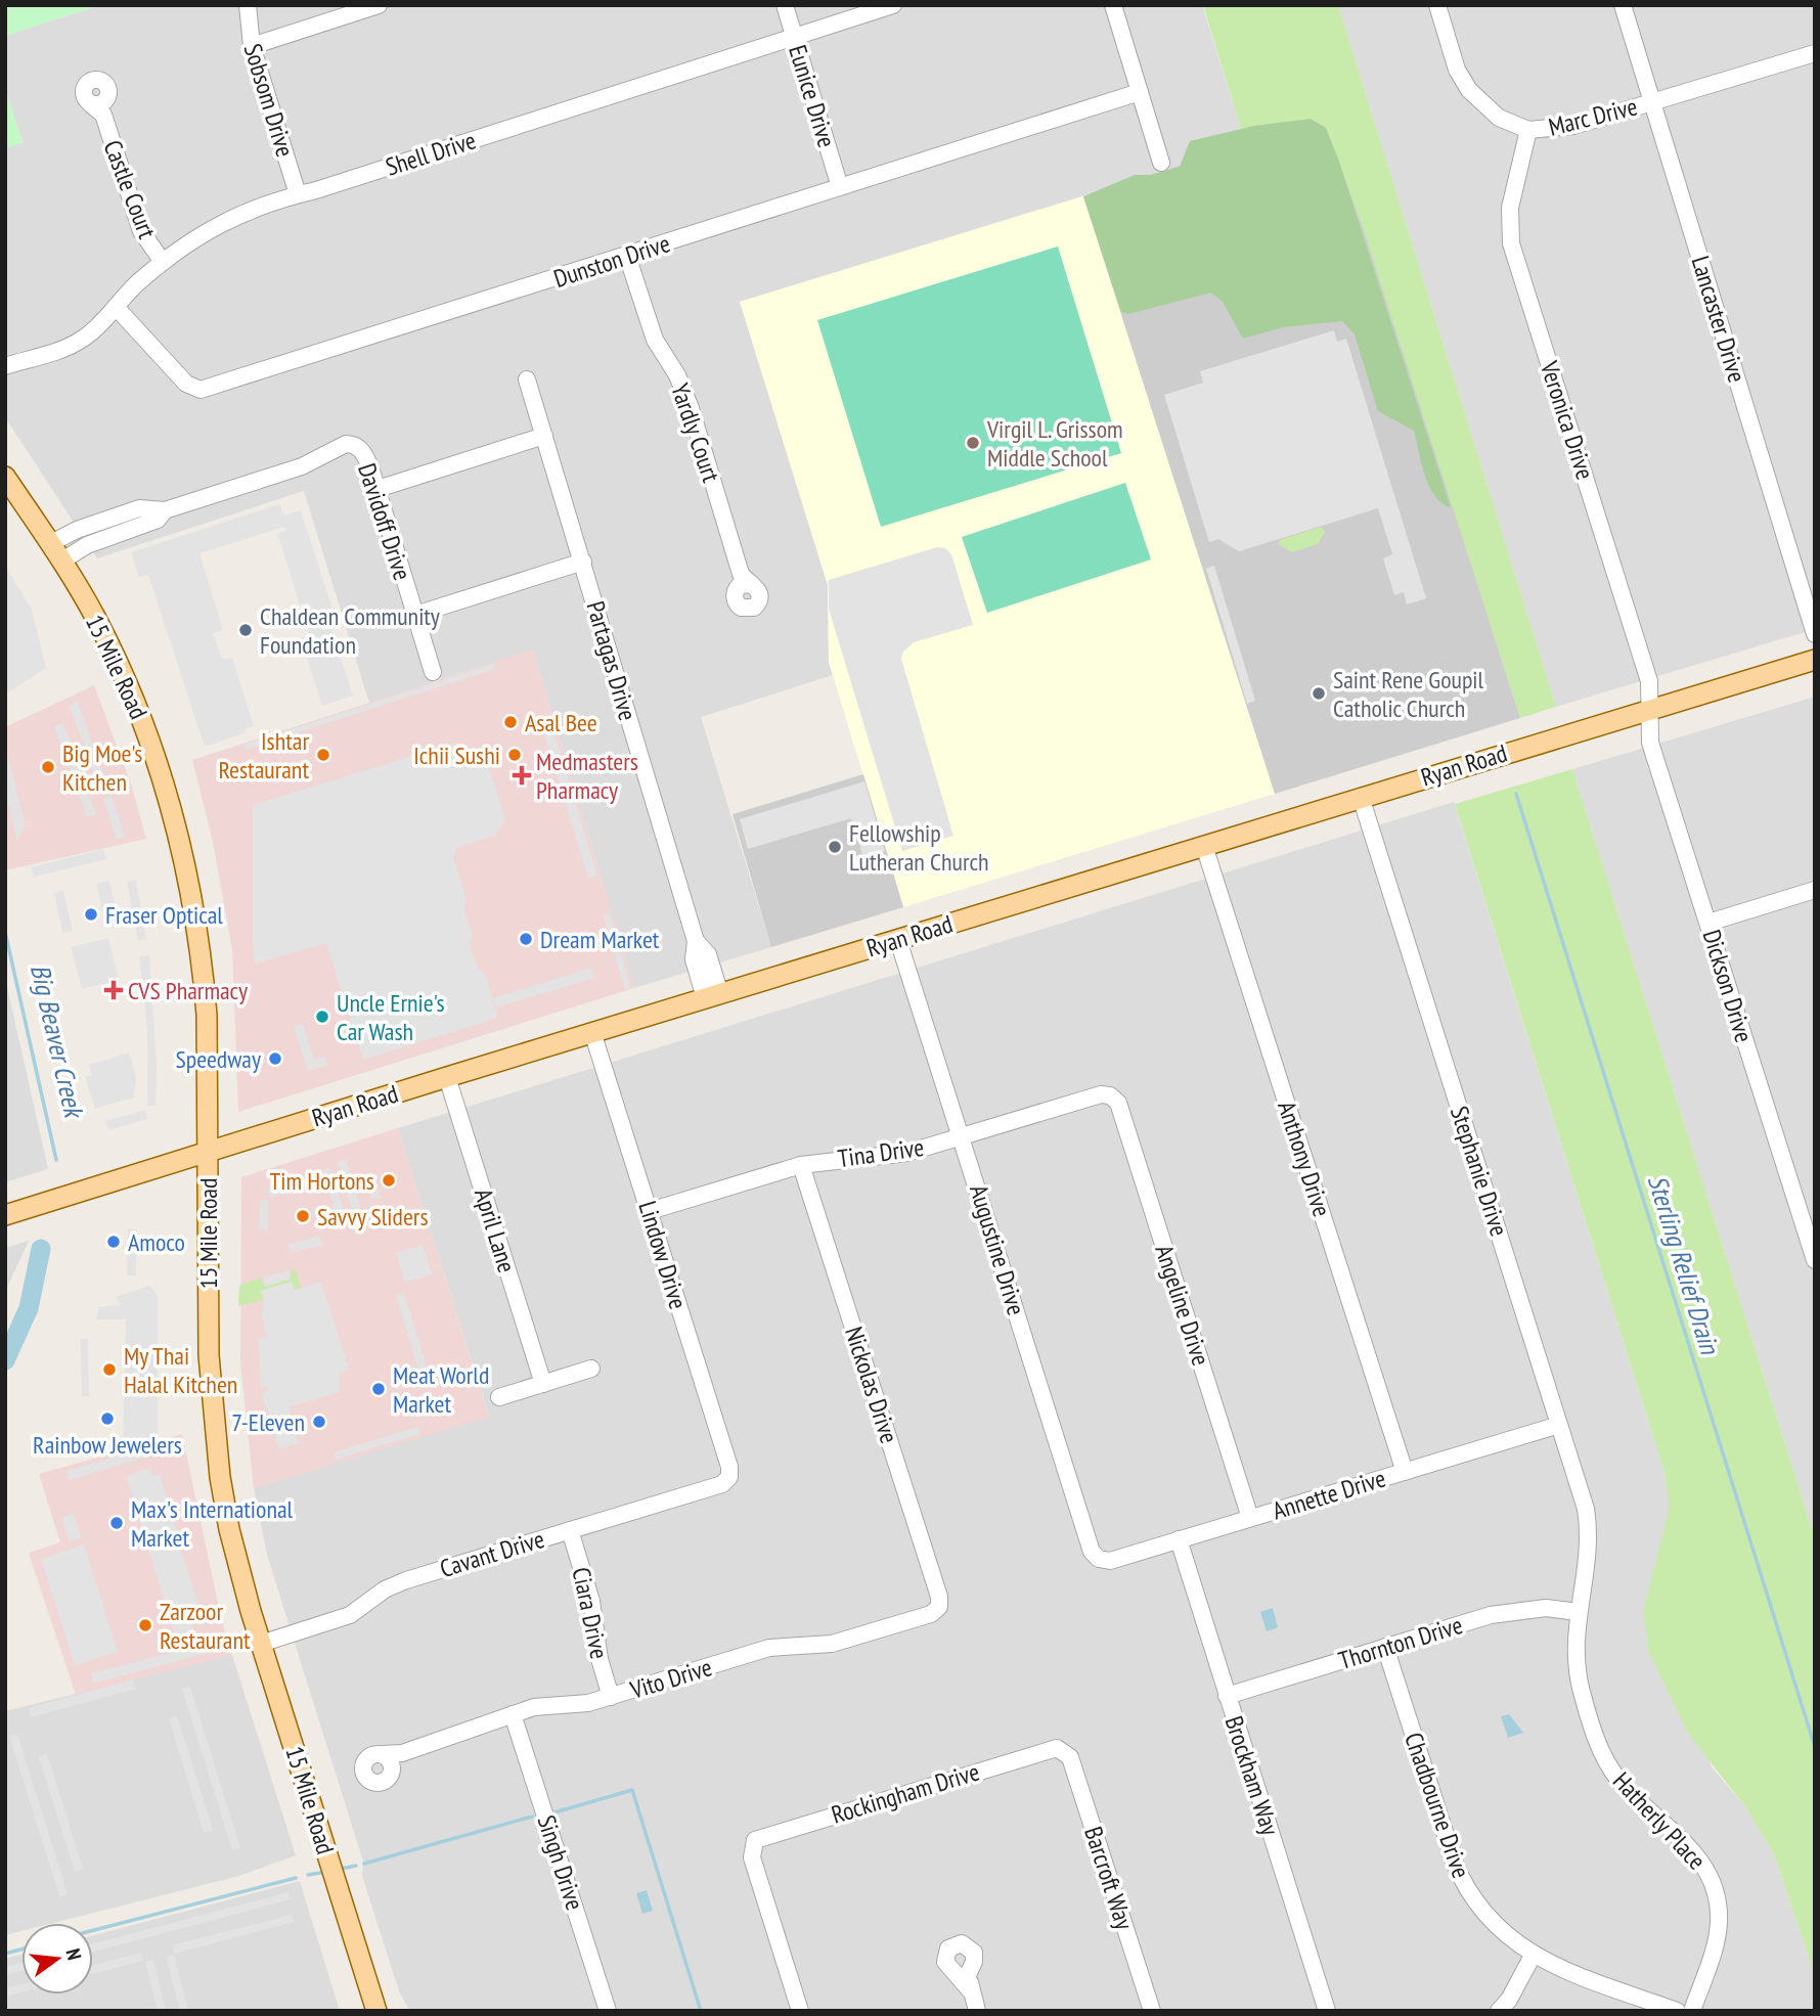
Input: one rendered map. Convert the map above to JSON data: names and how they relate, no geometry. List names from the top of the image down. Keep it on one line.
{"streets":{"main road":["15 Mile Road","Ryan Road"],"street":["Eunice Drive","Sobsom Drive","Marc Drive","Shell Drive","Castle Court","Dunston Drive","Lancaster Drive","Veronica Drive","Yardly Court","Davidoff Drive","Partagas Drive","Dickson Drive","Tina Drive","Anthony Drive","Stephanie Drive","April Lane","Augustine Drive","Lindow Drive","Angeline Drive","Nickolas Drive","Annette Drive","Cavant Drive","Ciara Drive","Thornton Drive","Vito Drive","Brockham Way","Rockingham Drive","Chadbourne Drive","Hatherly Place","Singh Drive","Barcroft Way"]},"crossings":[["Eunice Drive","Shell Drive"],["Eunice Drive","Dunston Drive"],["Sobsom Drive","Shell Drive"],["Marc Drive","Lancaster Drive"],["Marc Drive","Veronica Drive"],["Shell Drive","Castle Court"],["Shell Drive","Dunston Drive"],["Dunston Drive","Yardly Court"],["Veronica Drive","Ryan Road"],["Veronica Drive","Dickson Drive"],["Davidoff Drive","15 Mile Road"],["Partagas Drive","Ryan Road"],["15 Mile Road","Ryan Road"],["15 Mile Road","Cavant Drive"],["Ryan Road","Dickson Drive"],["Ryan Road","Anthony Drive"],["Ryan Road","Stephanie Drive"],["Ryan Road","April Lane"],["Ryan Road","Augustine Drive"],["Ryan Road","Lindow Drive"],["Tina Drive","Augustine Drive"],["Tina Drive","Lindow Drive"],["Tina Drive","Angeline Drive"],["Tina Drive","Nickolas Drive"],["Anthony Drive","Annette Drive"],["Stephanie Drive","Annette Drive"],["Stephanie Drive","Hatherly Place"],["Augustine Drive","Annette Drive"],["Lindow Drive","Cavant Drive"],["Angeline Drive","Annette Drive"],["Nickolas Drive","Vito Drive"],["Annette Drive","Brockham Way"],["Cavant Drive","Ciara Drive"],["Ciara Drive","Vito Drive"],["Thornton Drive","Brockham Way"],["Thornton Drive","Chadbourne Drive"],["Thornton Drive","Hatherly Place"],["Vito Drive","Singh Drive"],["Rockingham Drive","Barcroft Way"]],"water":["Big Beaver Creek","Sterling Relief Drain"],"places":{"other":["Virgil L. Grissom Middle School","Chaldean Community Foundation","Saint Rene Goupil Catholic Church","Asal Bee","Ishtar Restaurant","Ichii Sushi","Big Moe's Kitchen","Fellowship Lutheran Church","Fraser Optical","Dream Market","Uncle Ernie's Car Wash","Speedway","Tim Hortons","Savvy Sliders","Amoco","My Thai Halal Kitchen","Meat World Market","Rainbow Jewelers","7-Eleven","Max's International Market","Zarzoor Restaurant"],"health":["Medmasters Pharmacy","CVS Pharmacy"]},"north":"right"}
